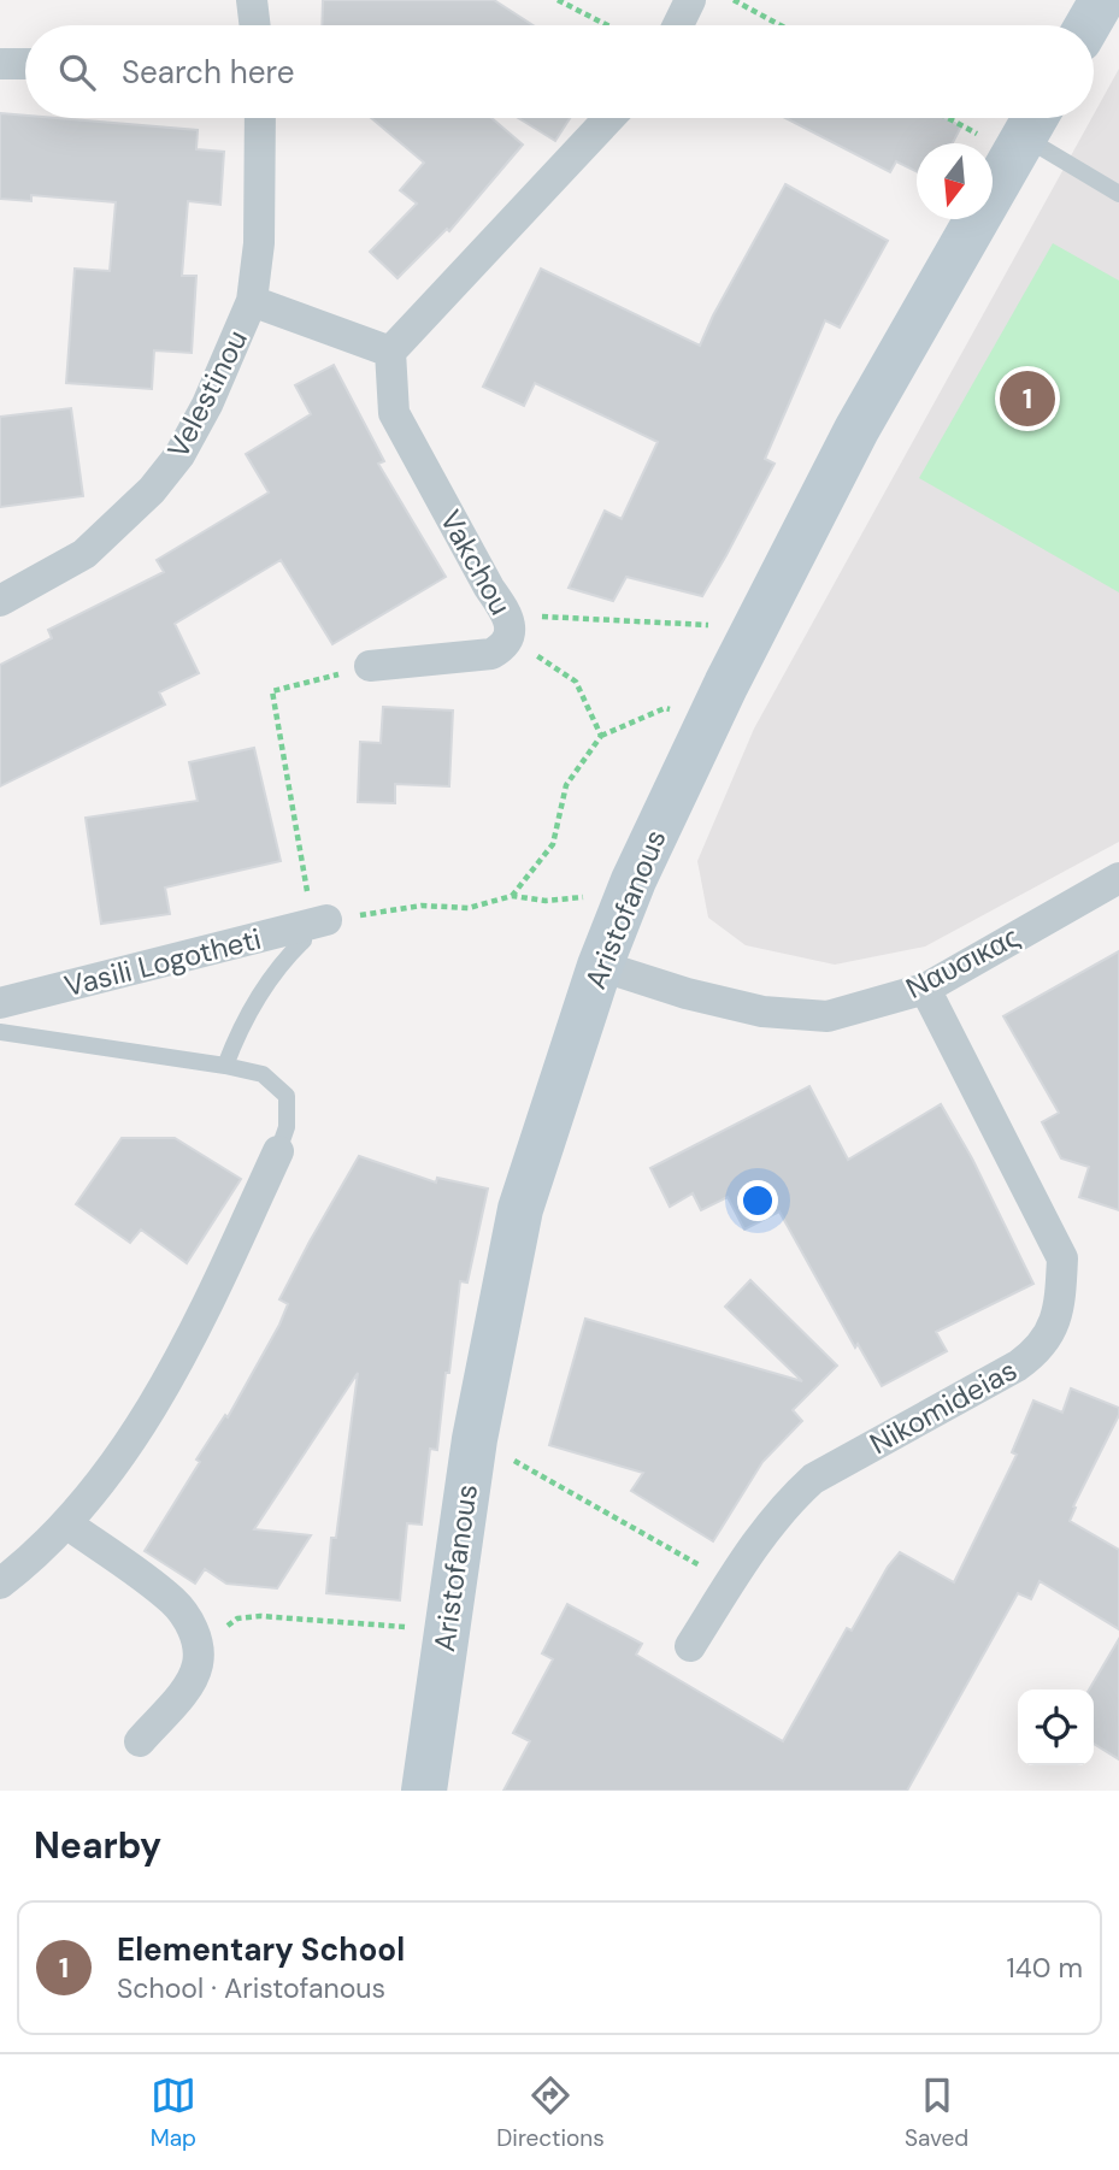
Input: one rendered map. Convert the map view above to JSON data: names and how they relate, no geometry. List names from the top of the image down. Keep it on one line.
{"streets":{"street":["Velestinou","Vakchou","Aristofanous","Vasili Logotheti","Ναυσικας","Nikomideias"]},"crossings":[["Aristofanous","Ναυσικας"],["Ναυσικας","Nikomideias"]],"north":"bottom","page":{"search":"Search here","pins":"1","heading":"Nearby","list":[{"mark":"1","name":"Elementary School","note":"School · Aristofanous","value":"140 m"}],"nav":["Map","Directions","Saved"]}}
